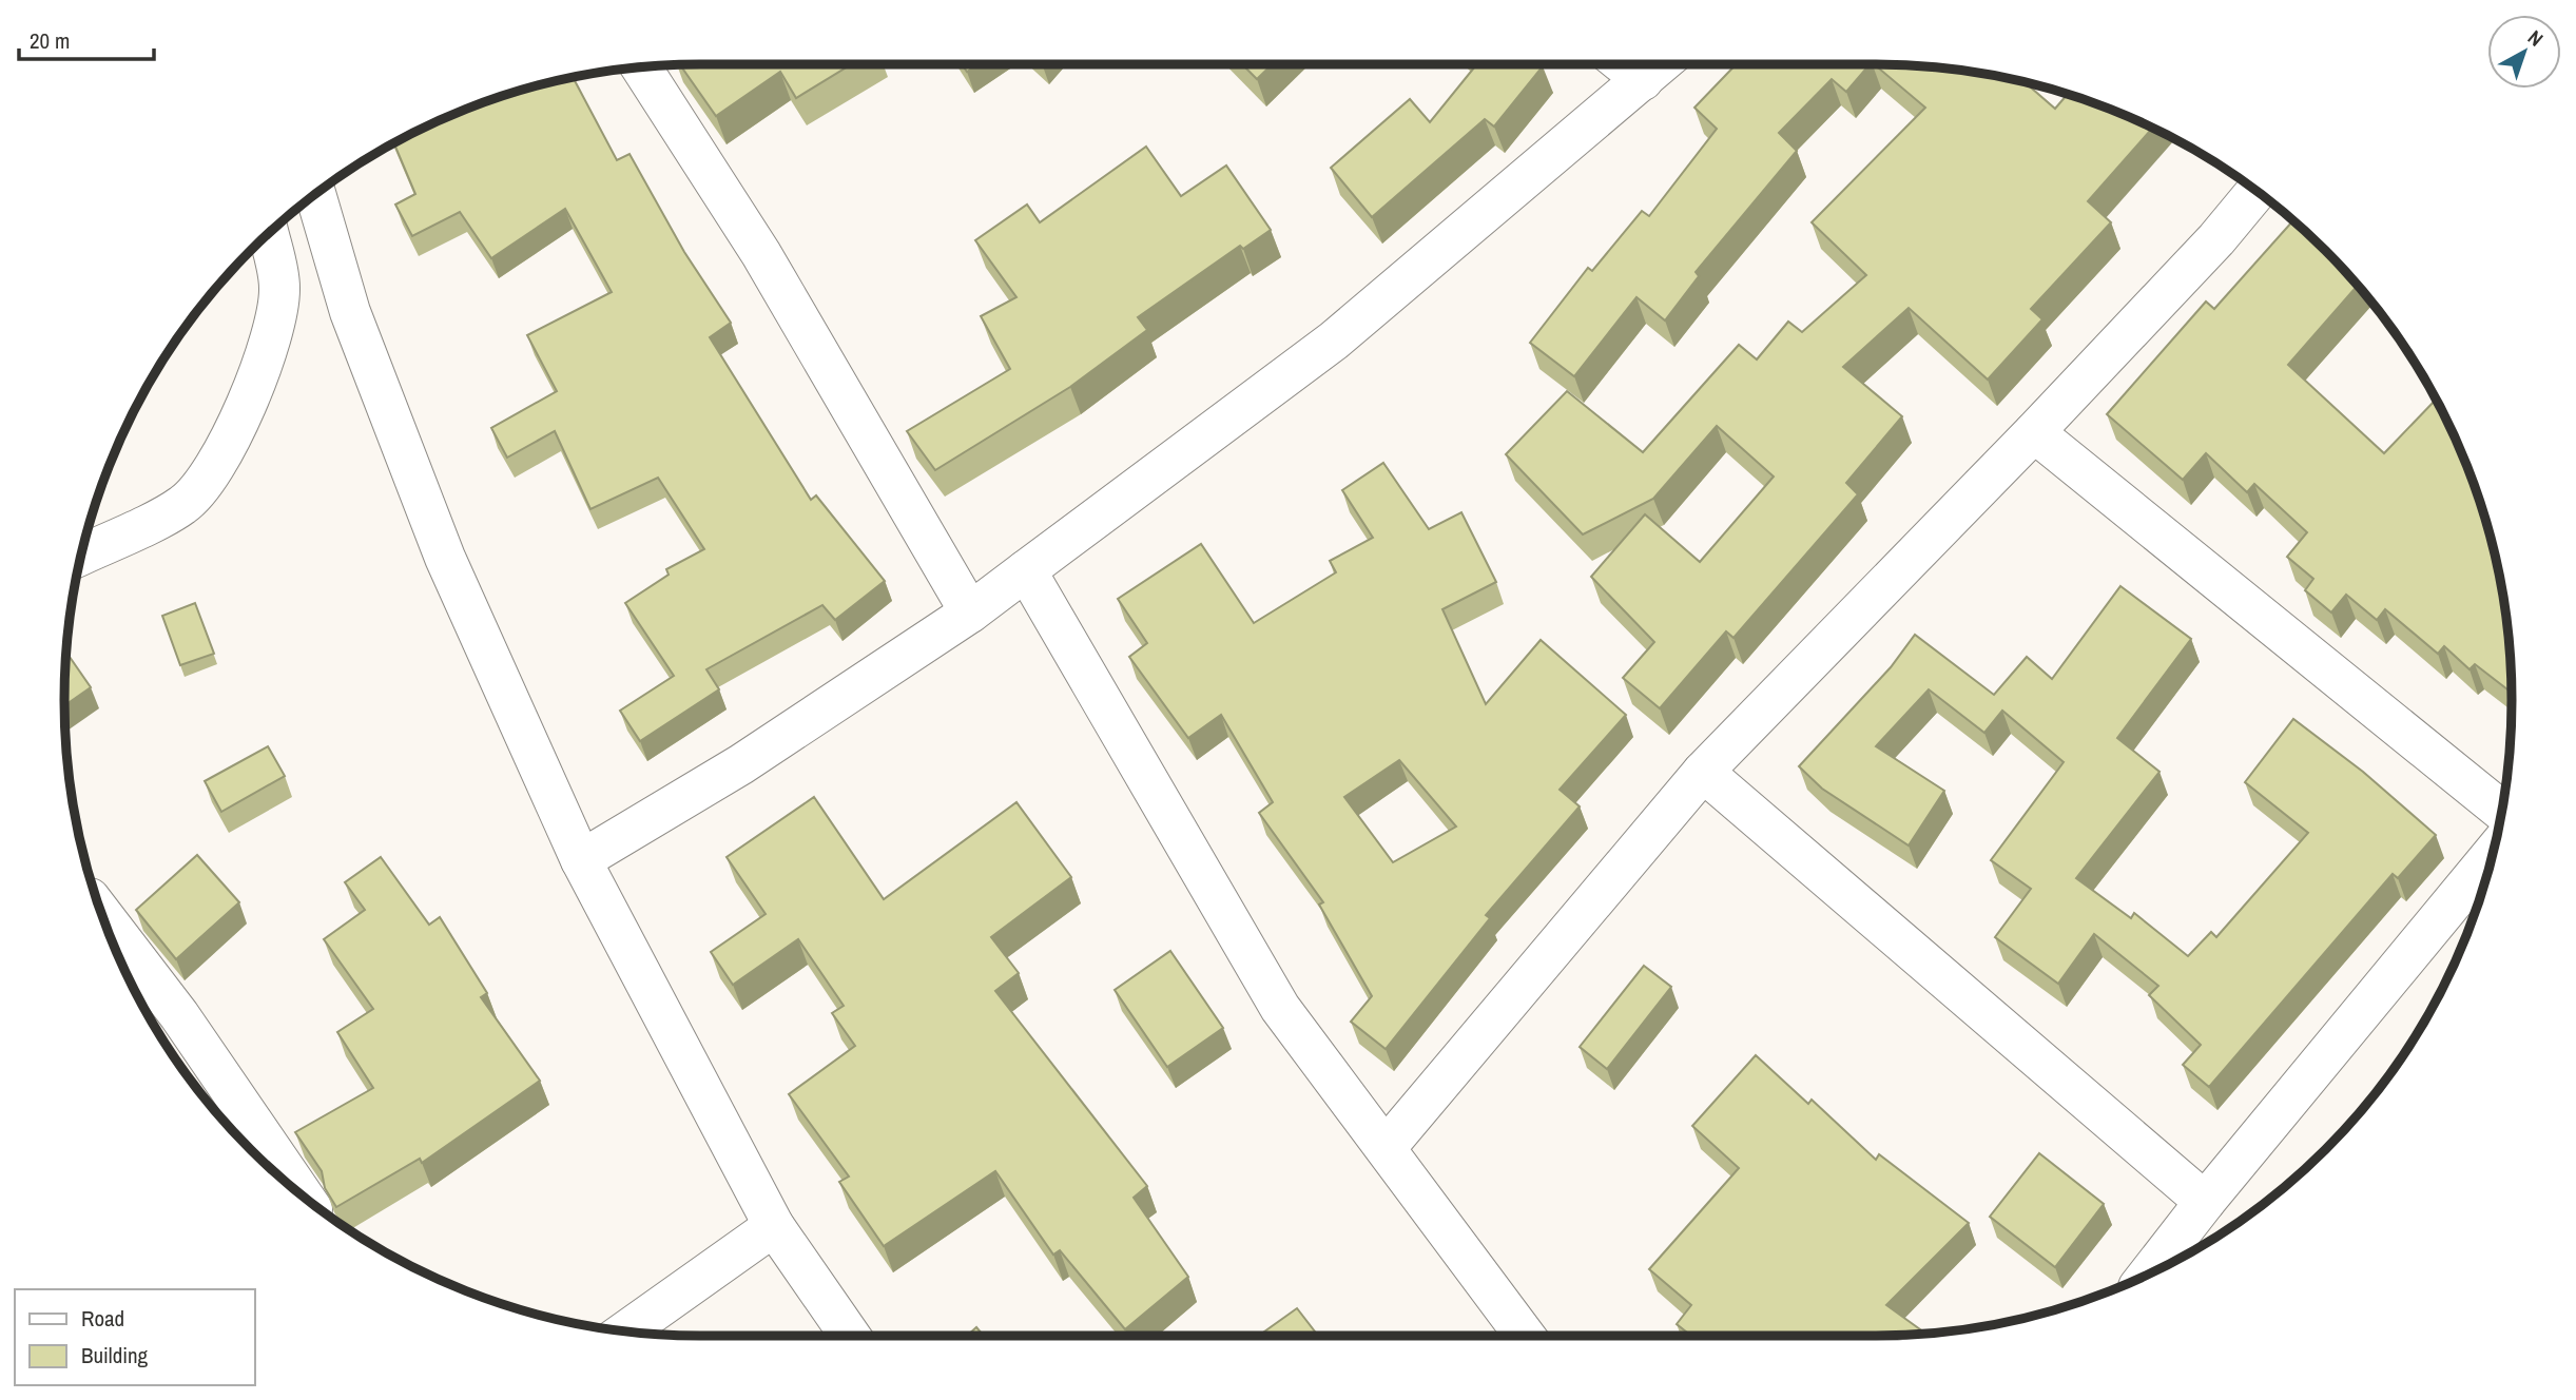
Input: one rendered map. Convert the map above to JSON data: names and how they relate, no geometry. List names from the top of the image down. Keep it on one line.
{"legend":["Road","Building"],"scale_bar":"20 m","north":"top right"}
